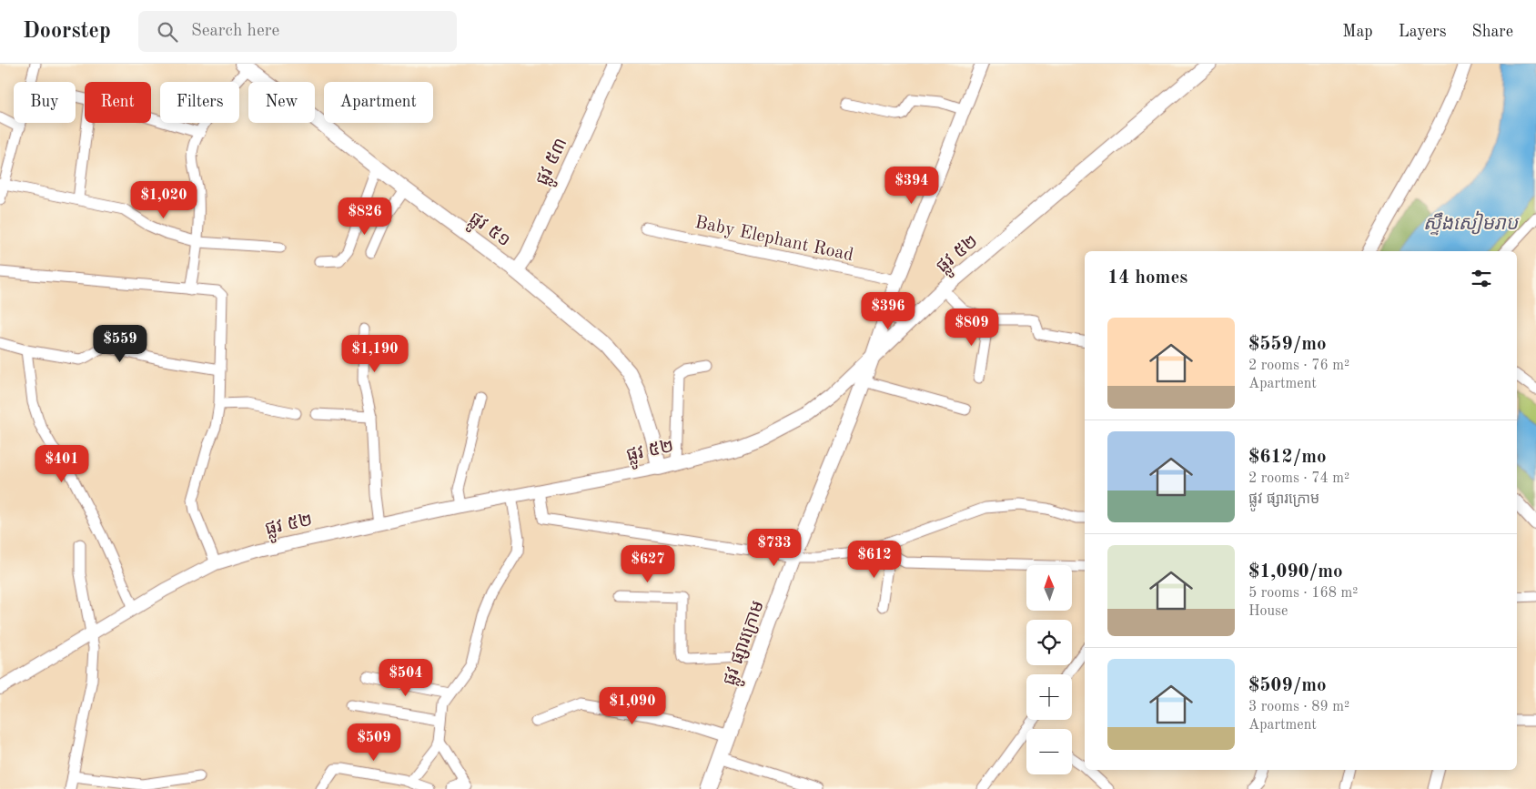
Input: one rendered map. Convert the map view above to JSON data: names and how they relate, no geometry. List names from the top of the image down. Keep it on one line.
{"streets":{"main road":["ផ្លូវ ៥១","ផ្លូវ ៥២","ផ្លូវ ផ្សារក្រោម"],"street":["ផ្លូវ ៥៣","Baby Elephant Road"]},"crossings":[["ផ្លូវ ៥៣","ផ្លូវ ៥១"],["ផ្លូវ ៥១","ផ្លូវ ៥២"],["ផ្លូវ ៥២","ផ្លូវ ផ្សារក្រោម"]],"water":["ស្ទឹងសៀមរាប"],"north":"top","page":{"header":"Doorstep","search":"Search here","nav":["Map","Layers","Share"],"chip":["Buy","Rent","Filters","New","Apartment"],"price":["$394","$1,020","$826","$396","$809","$559","$1,190","$401","$733","$612","$627","$504","$1,090","$509"],"heading":"14 homes","list":[{"name":"$559/mo","note":"2 rooms · 76 m² · Apartment"},{"name":"$612/mo","note":"2 rooms · 74 m² · ផ្លូវ ផ្សារក្រោម"},{"name":"$1,090/mo","note":"5 rooms · 168 m² · House"},{"name":"$509/mo","note":"3 rooms · 89 m² · Apartment"}],"map_buttons":["+","−"]}}
